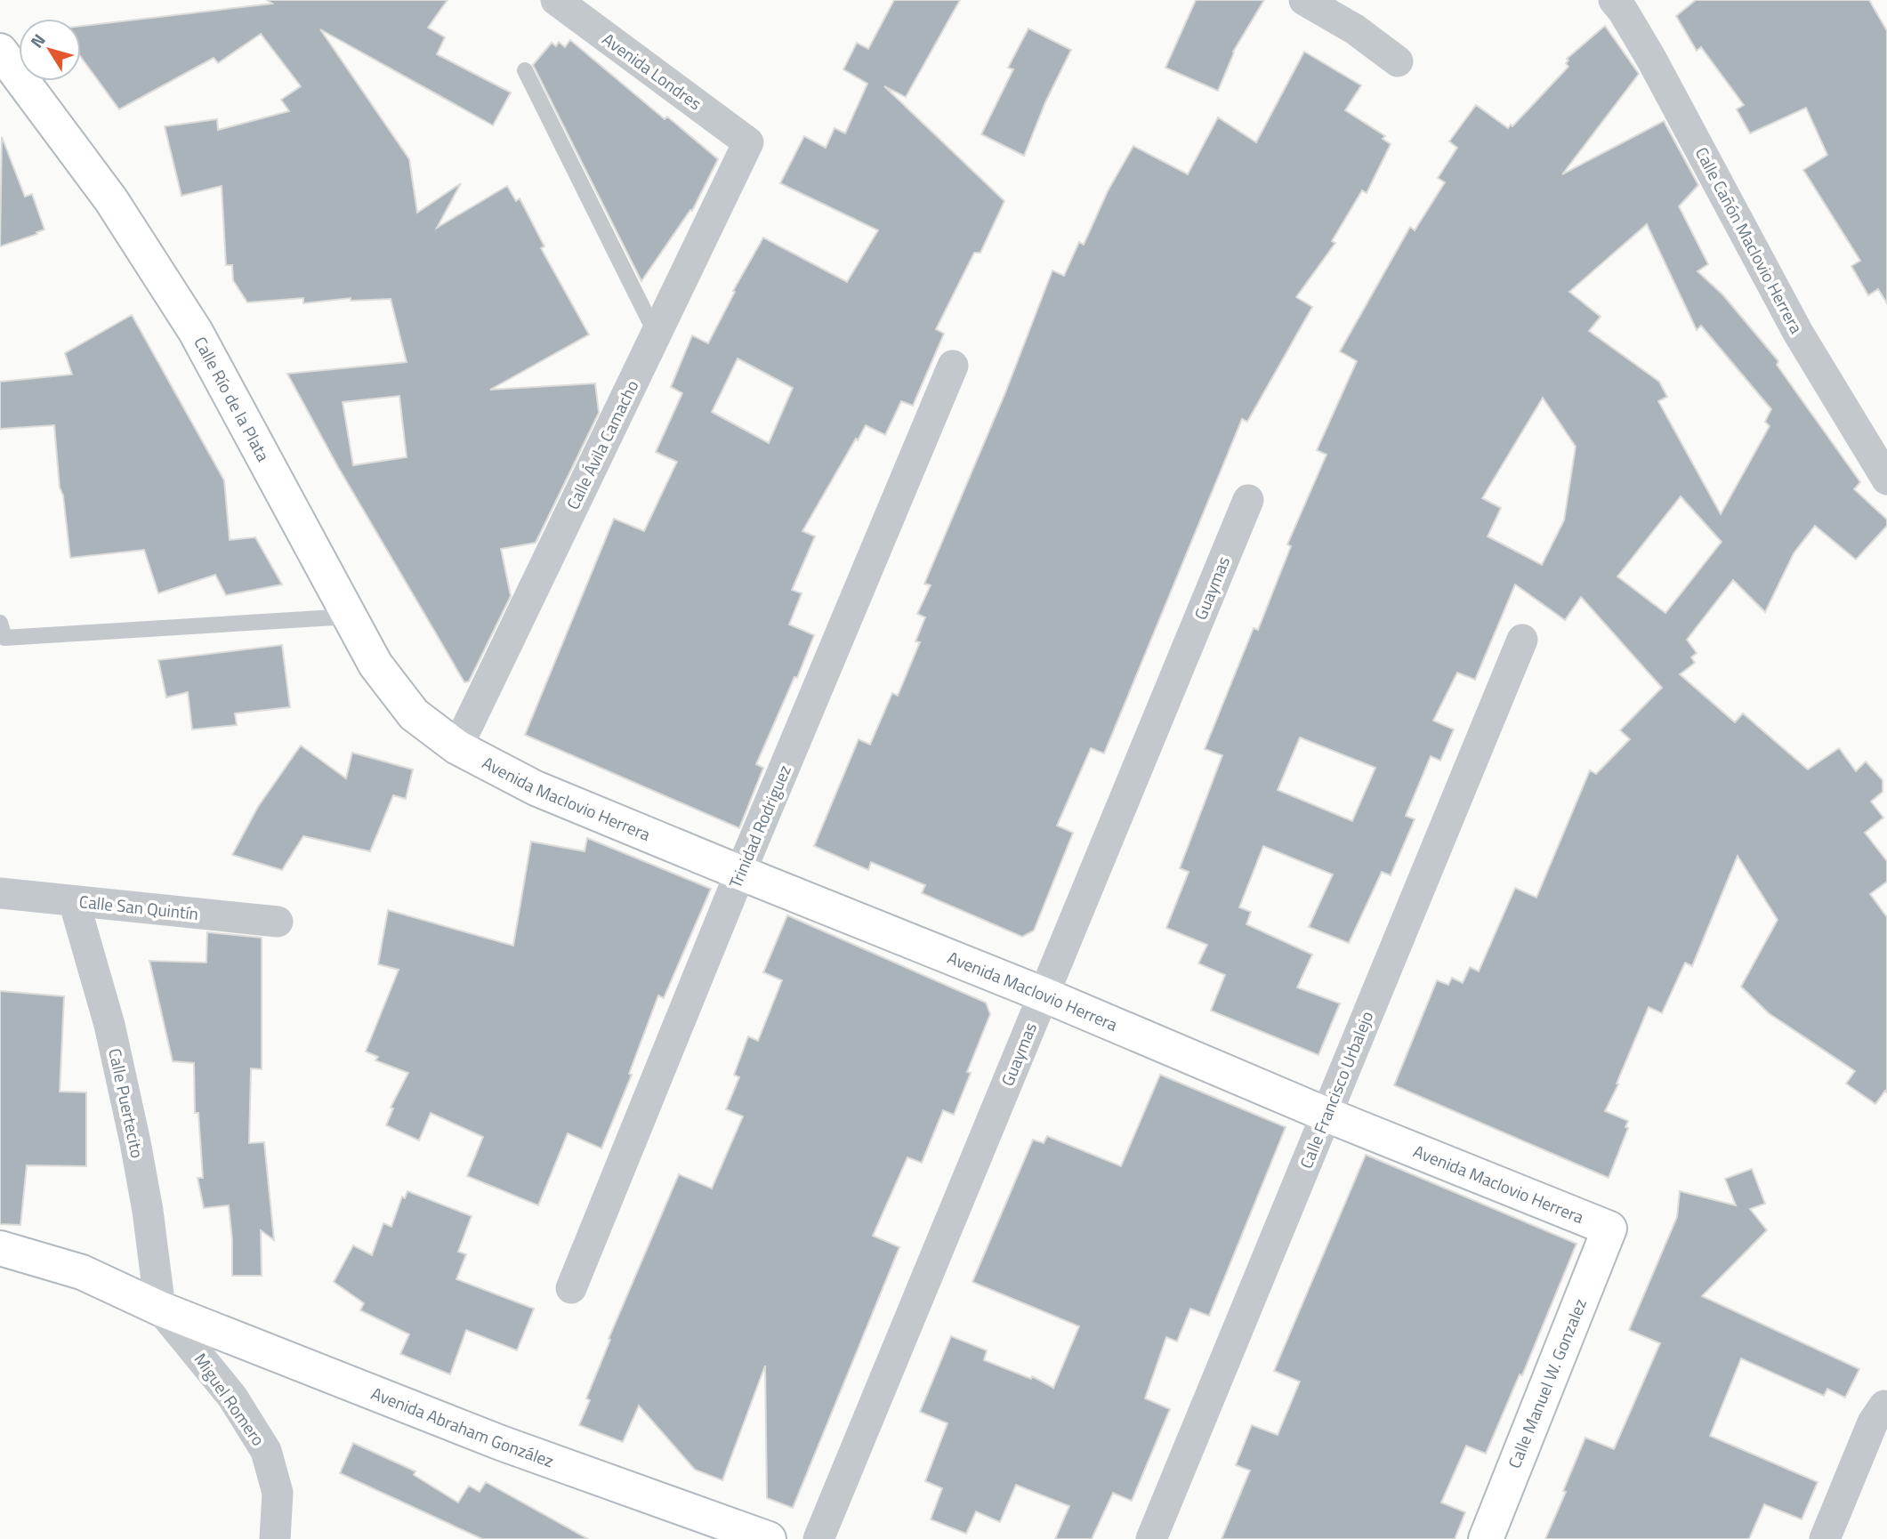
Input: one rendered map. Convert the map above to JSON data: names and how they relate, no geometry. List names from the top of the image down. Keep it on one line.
{"streets":{"main road":["Calle Río de la Plata","Avenida Maclovio Herrera","Calle Manuel W. Gonzalez","Avenida Abraham González"],"street":["Avenida Londres","Calle Cañón Maclovio Herrera","Calle Ávila Camacho","Guaymas","Trinidad Rodriguez","Calle San Quintín","Calle Francisco Urbalejo","Calle Puertecito","Miguel Romero"]},"crossings":[["Avenida Londres","Calle Ávila Camacho"],["Calle Río de la Plata","Calle Ávila Camacho"],["Calle Río de la Plata","Avenida Maclovio Herrera"],["Calle Ávila Camacho","Avenida Maclovio Herrera"],["Guaymas","Avenida Maclovio Herrera"],["Avenida Maclovio Herrera","Trinidad Rodriguez"],["Avenida Maclovio Herrera","Calle Francisco Urbalejo"],["Avenida Maclovio Herrera","Calle Manuel W. Gonzalez"],["Calle San Quintín","Calle Puertecito"],["Calle Puertecito","Miguel Romero"],["Calle Puertecito","Avenida Abraham González"],["Miguel Romero","Avenida Abraham González"]],"north":"top left"}
